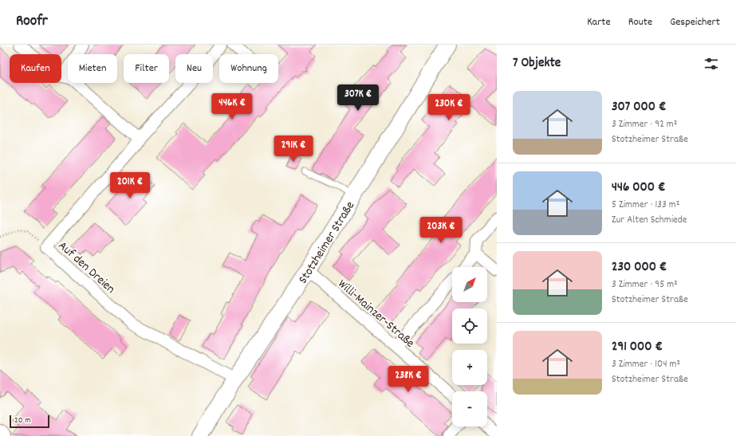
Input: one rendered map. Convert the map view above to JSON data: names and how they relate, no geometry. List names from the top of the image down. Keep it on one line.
{"streets":{"street":["Stotzheimer Straße","Auf den Dreien","Willi-Mainzer-Straße"]},"crossings":[["Stotzheimer Straße","Auf den Dreien"],["Stotzheimer Straße","Willi-Mainzer-Straße"]],"scale_bar":"20 m","north":"top right","page":{"header":"Roofr","nav":["Karte","Route","Gespeichert"],"heading":"7 Objekte","chip":["Kaufen","Mieten","Filter","Neu","Wohnung"],"list":[{"name":"307 000 €","note":"3 Zimmer · 92 m² · Stotzheimer Straße"},{"name":"446 000 €","note":"5 Zimmer · 133 m² · Zur Alten Schmiede"},{"name":"230 000 €","note":"3 Zimmer · 95 m² · Stotzheimer Straße"},{"name":"291 000 €","note":"3 Zimmer · 104 m² · Stotzheimer Straße"}],"price":["307K €","446K €","230K €","291K €","201K €","203K €","238K €"],"map_buttons":["+","−"],"scale":"20 m"}}
